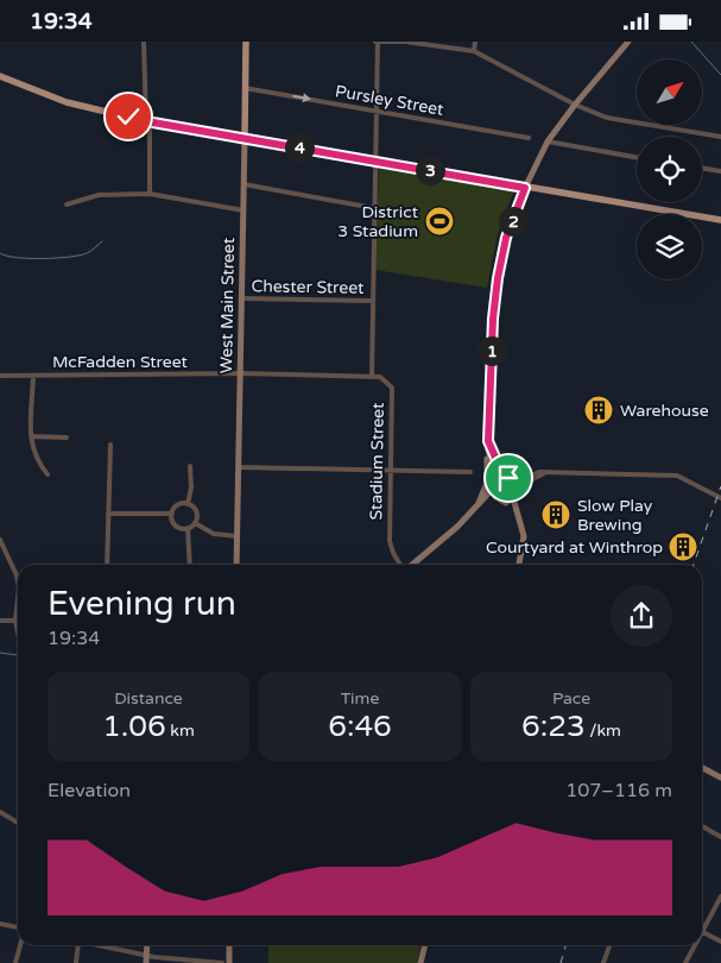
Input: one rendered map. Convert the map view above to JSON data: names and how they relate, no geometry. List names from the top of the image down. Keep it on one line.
{"streets":{"main road":["West Main Street"],"street":["Pursley Street","Chester Street","McFadden Street","Stadium Street"]},"crossings":[["Pursley Street","West Main Street"],["Chester Street","West Main Street"],["West Main Street","McFadden Street"],["McFadden Street","Stadium Street"]],"one_way":["Pursley Street"],"places":{"sports":["District 3 Stadium"],"building":["Warehouse","Slow Play Brewing","Courtyard at Winthrop"]},"north":"top right","page":{"status":"19:34","pins":["4","3","2","1"],"heading":["Evening run","19:34"],"stats":[["Distance","1.06 km"],["Time","6:46"],["Pace","6:23 /km"]],"chart":["Elevation","107–116 m"]}}
